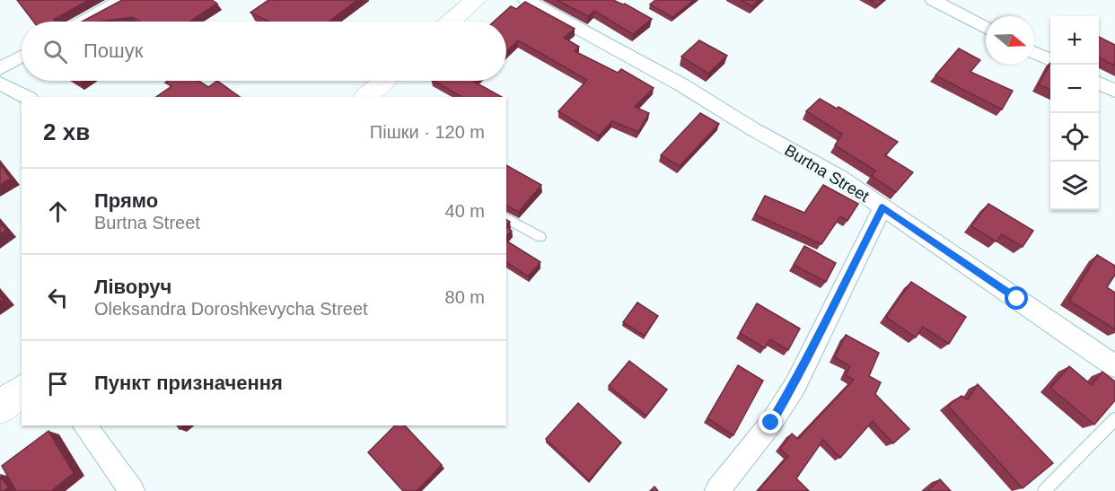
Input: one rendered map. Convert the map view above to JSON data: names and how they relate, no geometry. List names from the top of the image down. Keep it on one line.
{"streets":{"street":["Burtna Street"]},"north":"right","page":{"map_buttons":["+","−"],"search":"Пошук","heading":["2 хв","Пішки · 120 m"],"list":[["Прямо","Burtna Street","40 m"],["Ліворуч","Oleksandra Doroshkevycha Street","80 m"],"Пункт призначення"]}}
